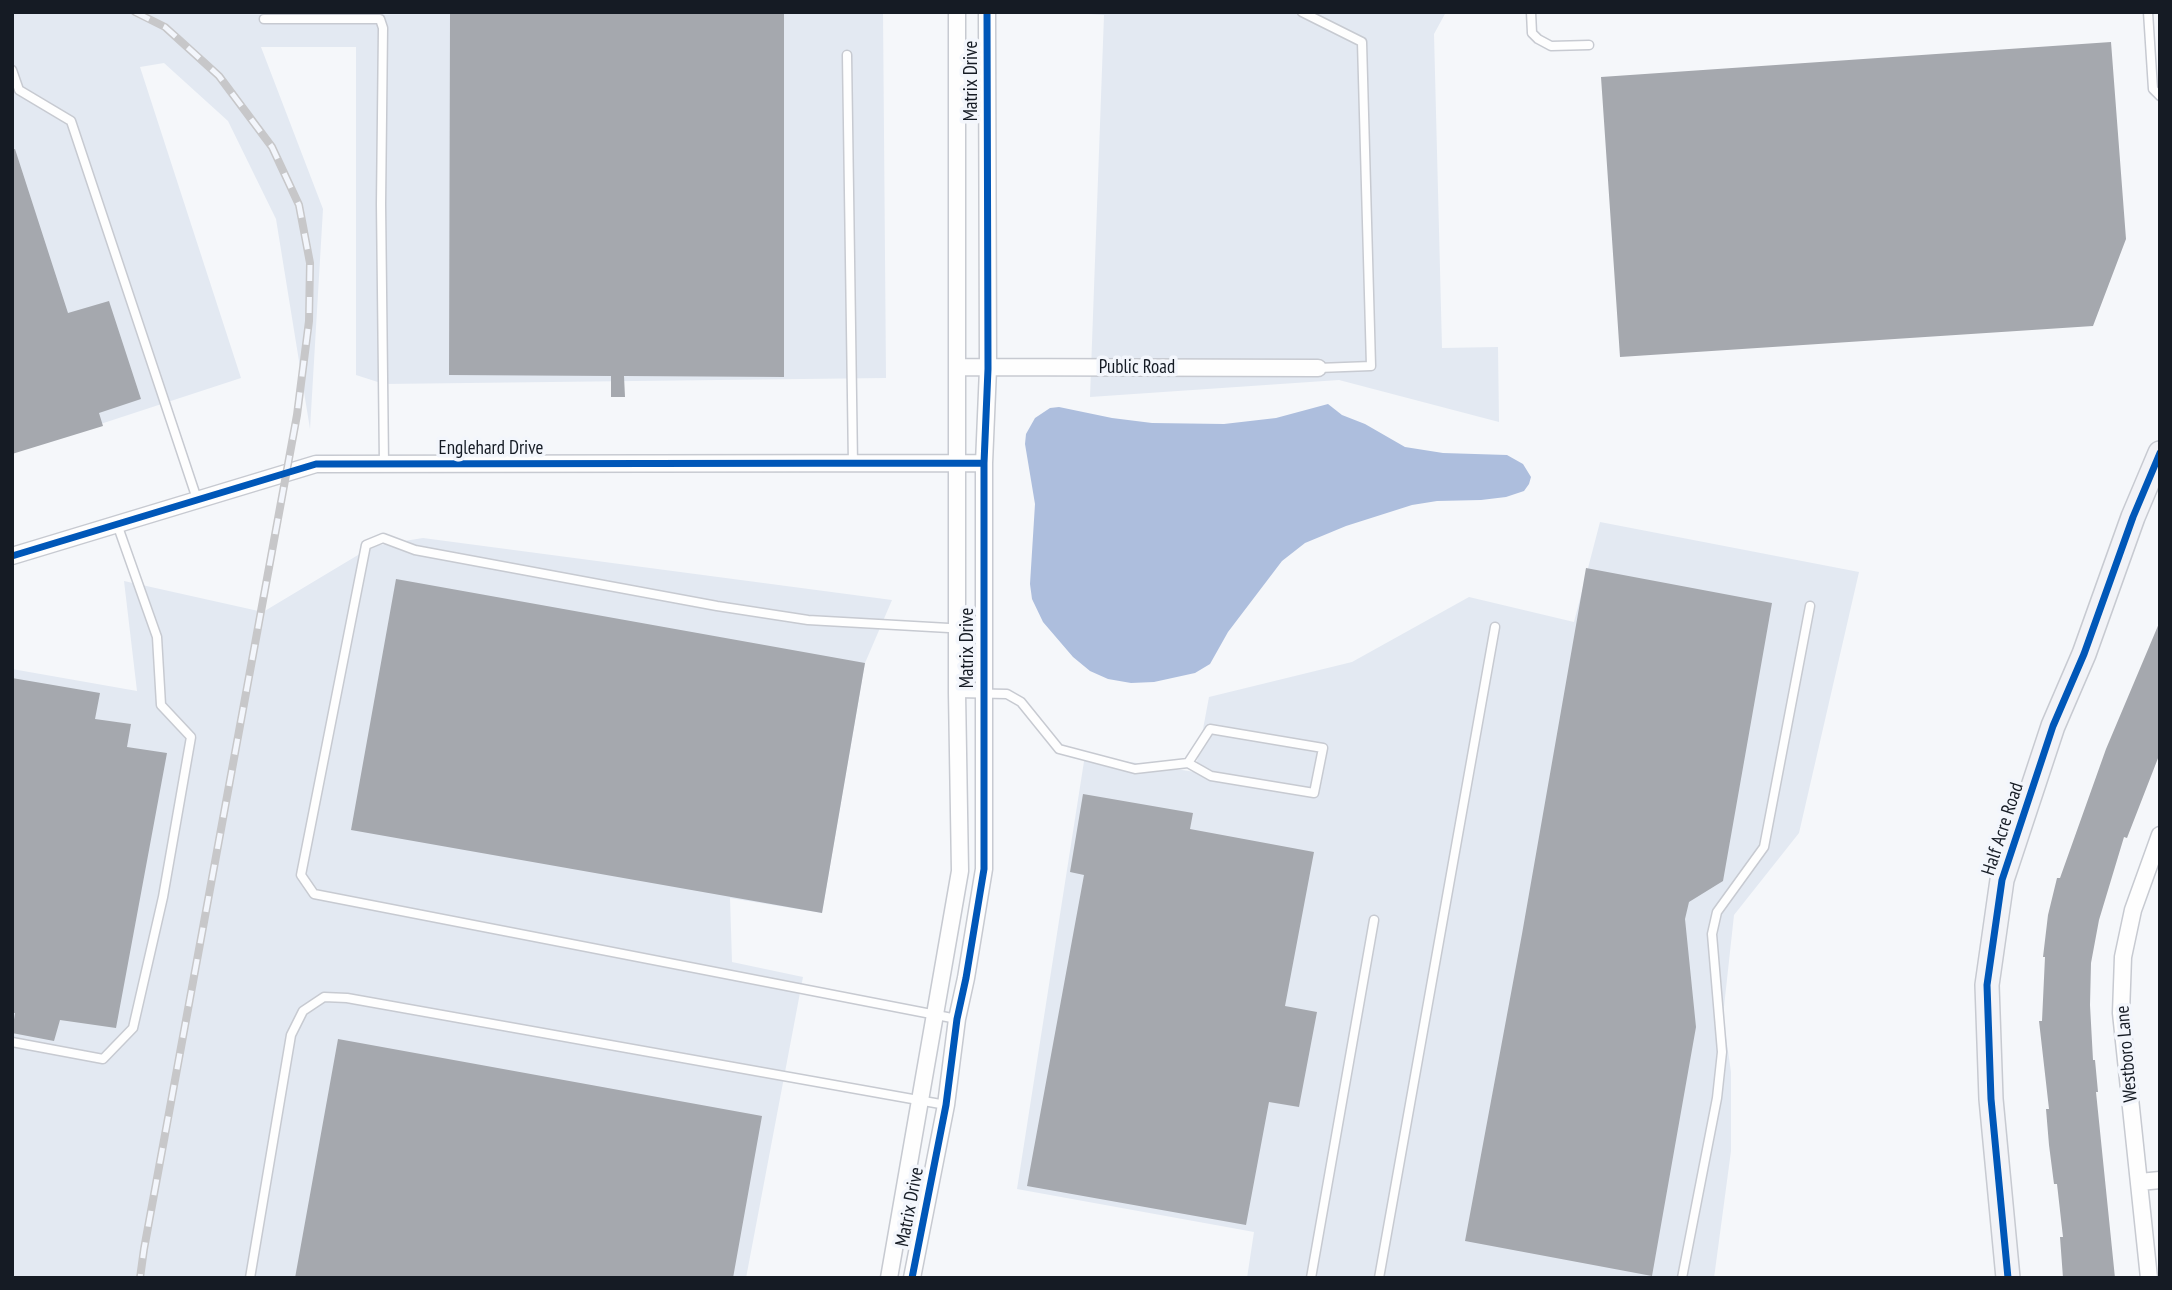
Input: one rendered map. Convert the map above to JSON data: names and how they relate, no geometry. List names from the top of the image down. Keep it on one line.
{"streets":{"street":["Matrix Drive","Public Road","Englehard Drive","Half Acre Road","Westboro Lane"]},"crossings":[["Matrix Drive","Public Road"],["Matrix Drive","Englehard Drive"]]}
